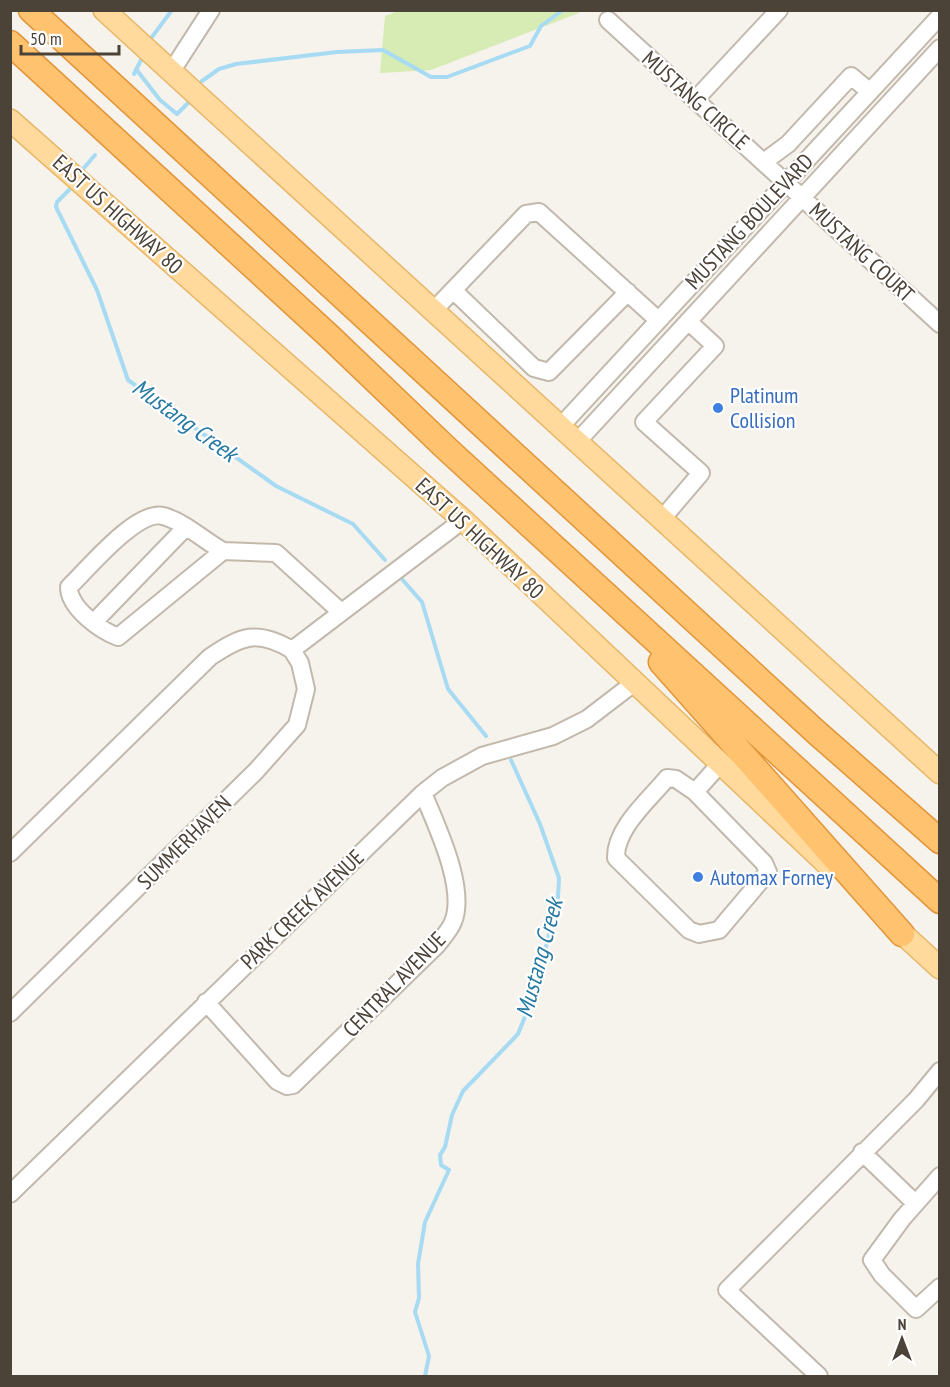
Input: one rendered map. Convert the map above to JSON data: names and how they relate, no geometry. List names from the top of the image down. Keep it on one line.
{"streets":{"main road":["EAST US HIGHWAY 80"],"street":["MUSTANG CIRCLE","MUSTANG BOULEVARD","MUSTANG COURT","SUMMERHAVEN","PARK CREEK AVENUE","CENTRAL AVENUE"]},"crossings":[["MUSTANG CIRCLE","MUSTANG BOULEVARD"],["MUSTANG CIRCLE","MUSTANG COURT"],["EAST US HIGHWAY 80","PARK CREEK AVENUE"],["MUSTANG BOULEVARD","MUSTANG COURT"],["PARK CREEK AVENUE","CENTRAL AVENUE"]],"water":["Mustang Creek"],"places":["Platinum Collision","Automax Forney"],"scale_bar":"50 m","north":"top"}
